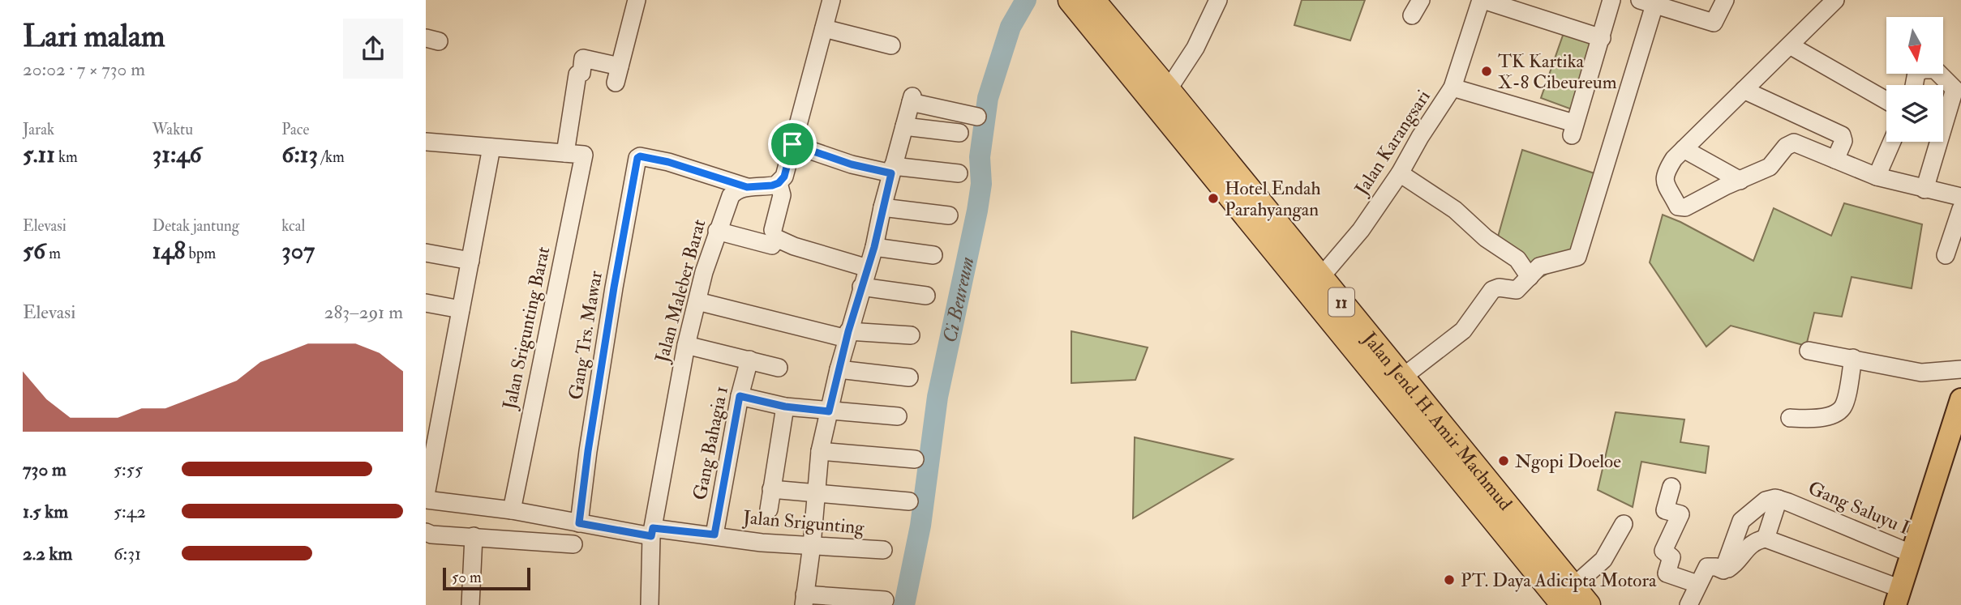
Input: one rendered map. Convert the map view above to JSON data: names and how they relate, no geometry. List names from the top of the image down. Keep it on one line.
{"streets":{"highway":["11","Jalan Jend. H. Amir Machmud"],"street":["Jalan Karangsari","Jalan Maleber Barat","Jalan Srigunting Barat","Gang Trs. Mawar","Gang Bahagia 1","Gang Saluyu I","Jalan Srigunting"]},"crossings":[["Jalan Karangsari","Jalan Jend. H. Amir Machmud"],["Jalan Maleber Barat","Gang Trs. Mawar"],["Jalan Maleber Barat","Jalan Srigunting"],["Jalan Srigunting Barat","Jalan Srigunting"],["Gang Trs. Mawar","Jalan Srigunting"],["Gang Bahagia 1","Jalan Srigunting"]],"water":["Ci Beureum"],"places":["TK Kartika X-8 Cibeureum","Hotel Endah Parahyangan","Ngopi Doeloe","PT. Daya Adicipta Motora"],"scale_bar":"50 m","north":"bottom","page":{"heading":["Lari malam","20:02 · 7 × 730 m"],"stats":[["Jarak","5.11 km"],["Waktu","31:46"],["Pace","6:13 /km"],["Elevasi","56 m"],["Detak jantung","148 bpm"],["kcal","307"]],"chart":["Elevasi","283–291 m"],"list":[{"name":"730 m","note":"5:55"},{"name":"1.5 km","note":"5:42"},{"name":"2.2 km","note":"6:31"}],"scale":"50 m"}}
